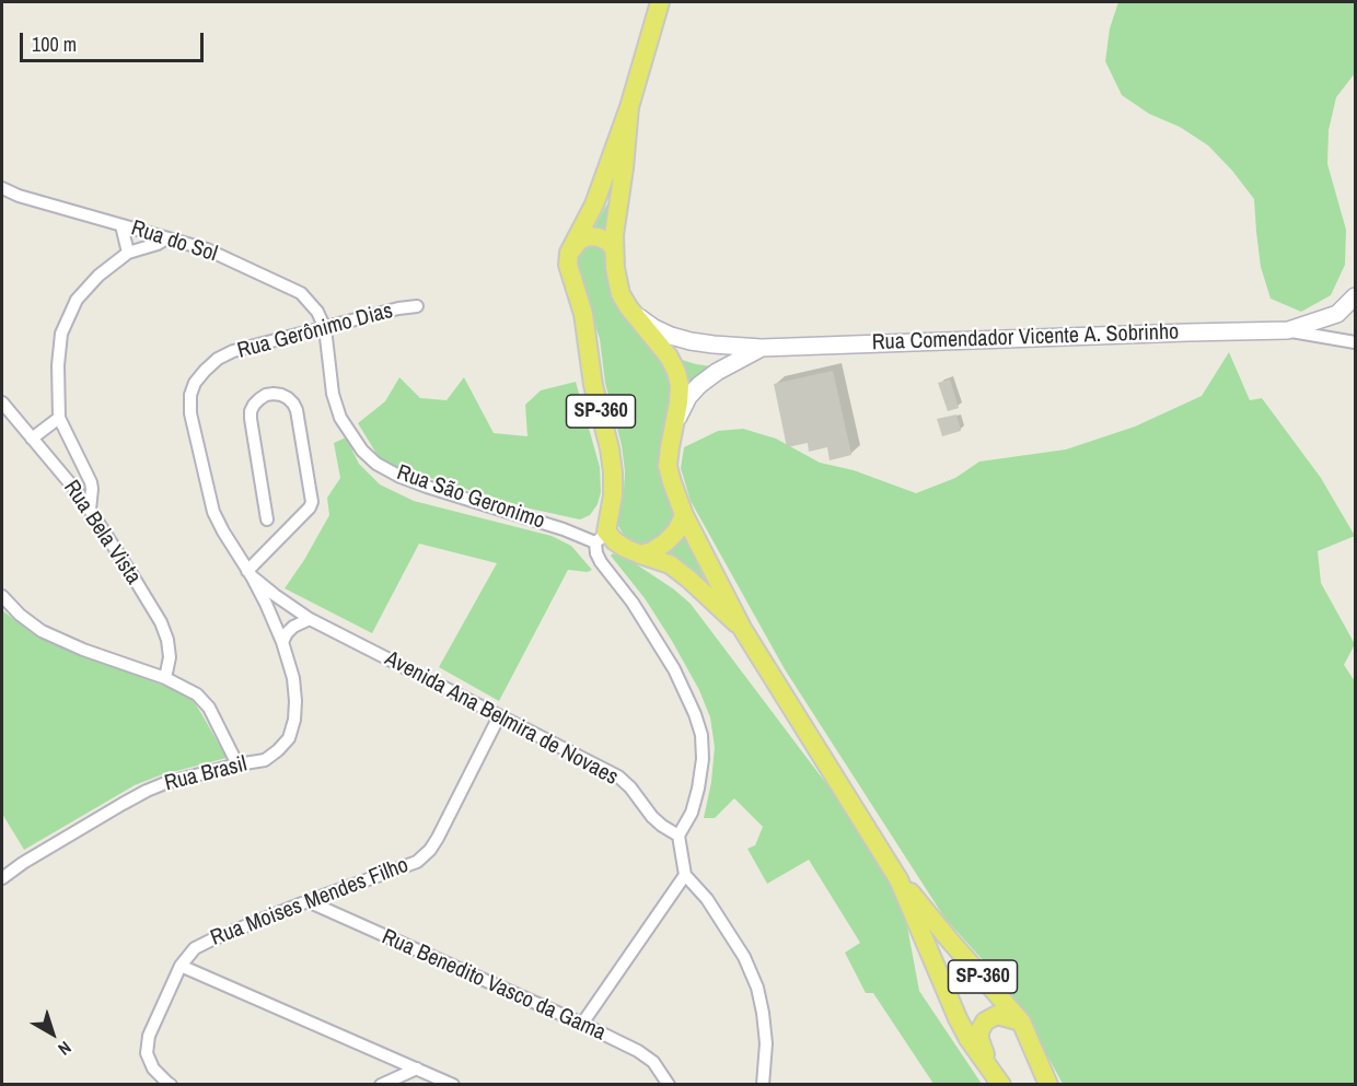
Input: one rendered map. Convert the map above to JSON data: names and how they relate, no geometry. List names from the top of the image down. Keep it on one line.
{"streets":{"main road":["SP-360"],"street":["Rua do Sol","Rua Gerônimo Dias","Rua Comendador Vicente A. Sobrinho","Rua São Geronimo","Rua Bela Vista","Avenida Ana Belmira de Novaes","Rua Brasil","Rua Moises Mendes Filho","Rua Benedito Vasco da Gama"]},"crossings":[["Rua do Sol","Rua Gerônimo Dias"],["Rua do Sol","Rua São Geronimo"],["Rua Gerônimo Dias","Rua São Geronimo"],["Rua Gerônimo Dias","Avenida Ana Belmira de Novaes"],["Rua Gerônimo Dias","Rua Brasil"],["Rua Comendador Vicente A. Sobrinho","SP-360"],["SP-360","Rua São Geronimo"],["Avenida Ana Belmira de Novaes","Rua Moises Mendes Filho"],["Rua Moises Mendes Filho","Rua Benedito Vasco da Gama"]],"scale_bar":"100 m","north":"bottom right"}
